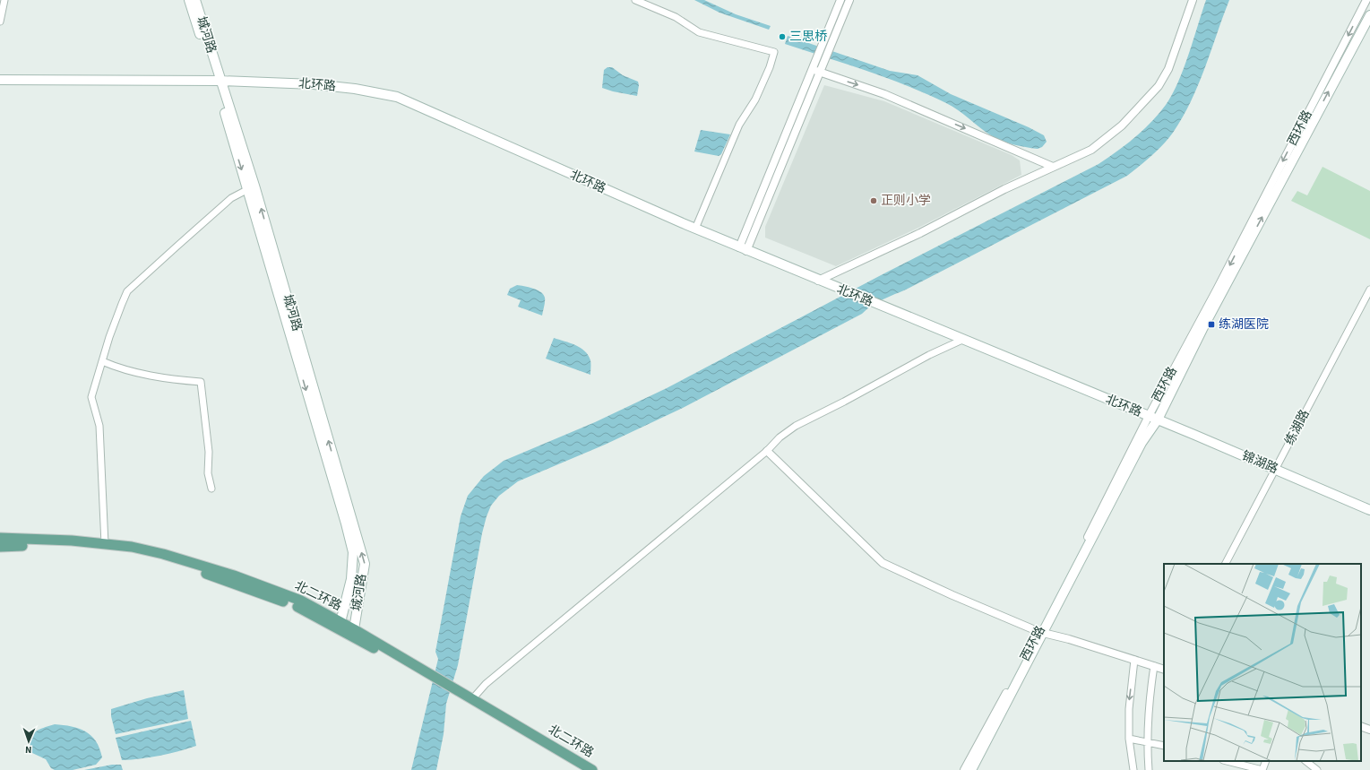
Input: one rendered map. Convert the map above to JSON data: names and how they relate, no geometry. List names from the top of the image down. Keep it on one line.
{"streets":{"main road":["城河路","北环路","西环路","锦湖路","北二环路"],"street":["练湖路"]},"crossings":[["城河路","北环路"],["城河路","北二环路"],["北环路","西环路"],["北环路","锦湖路"],["西环路","锦湖路"],["练湖路","锦湖路"]],"places":{"other":["三思桥","正则小学"],"transit":["练湖医院"]},"north":"bottom"}
